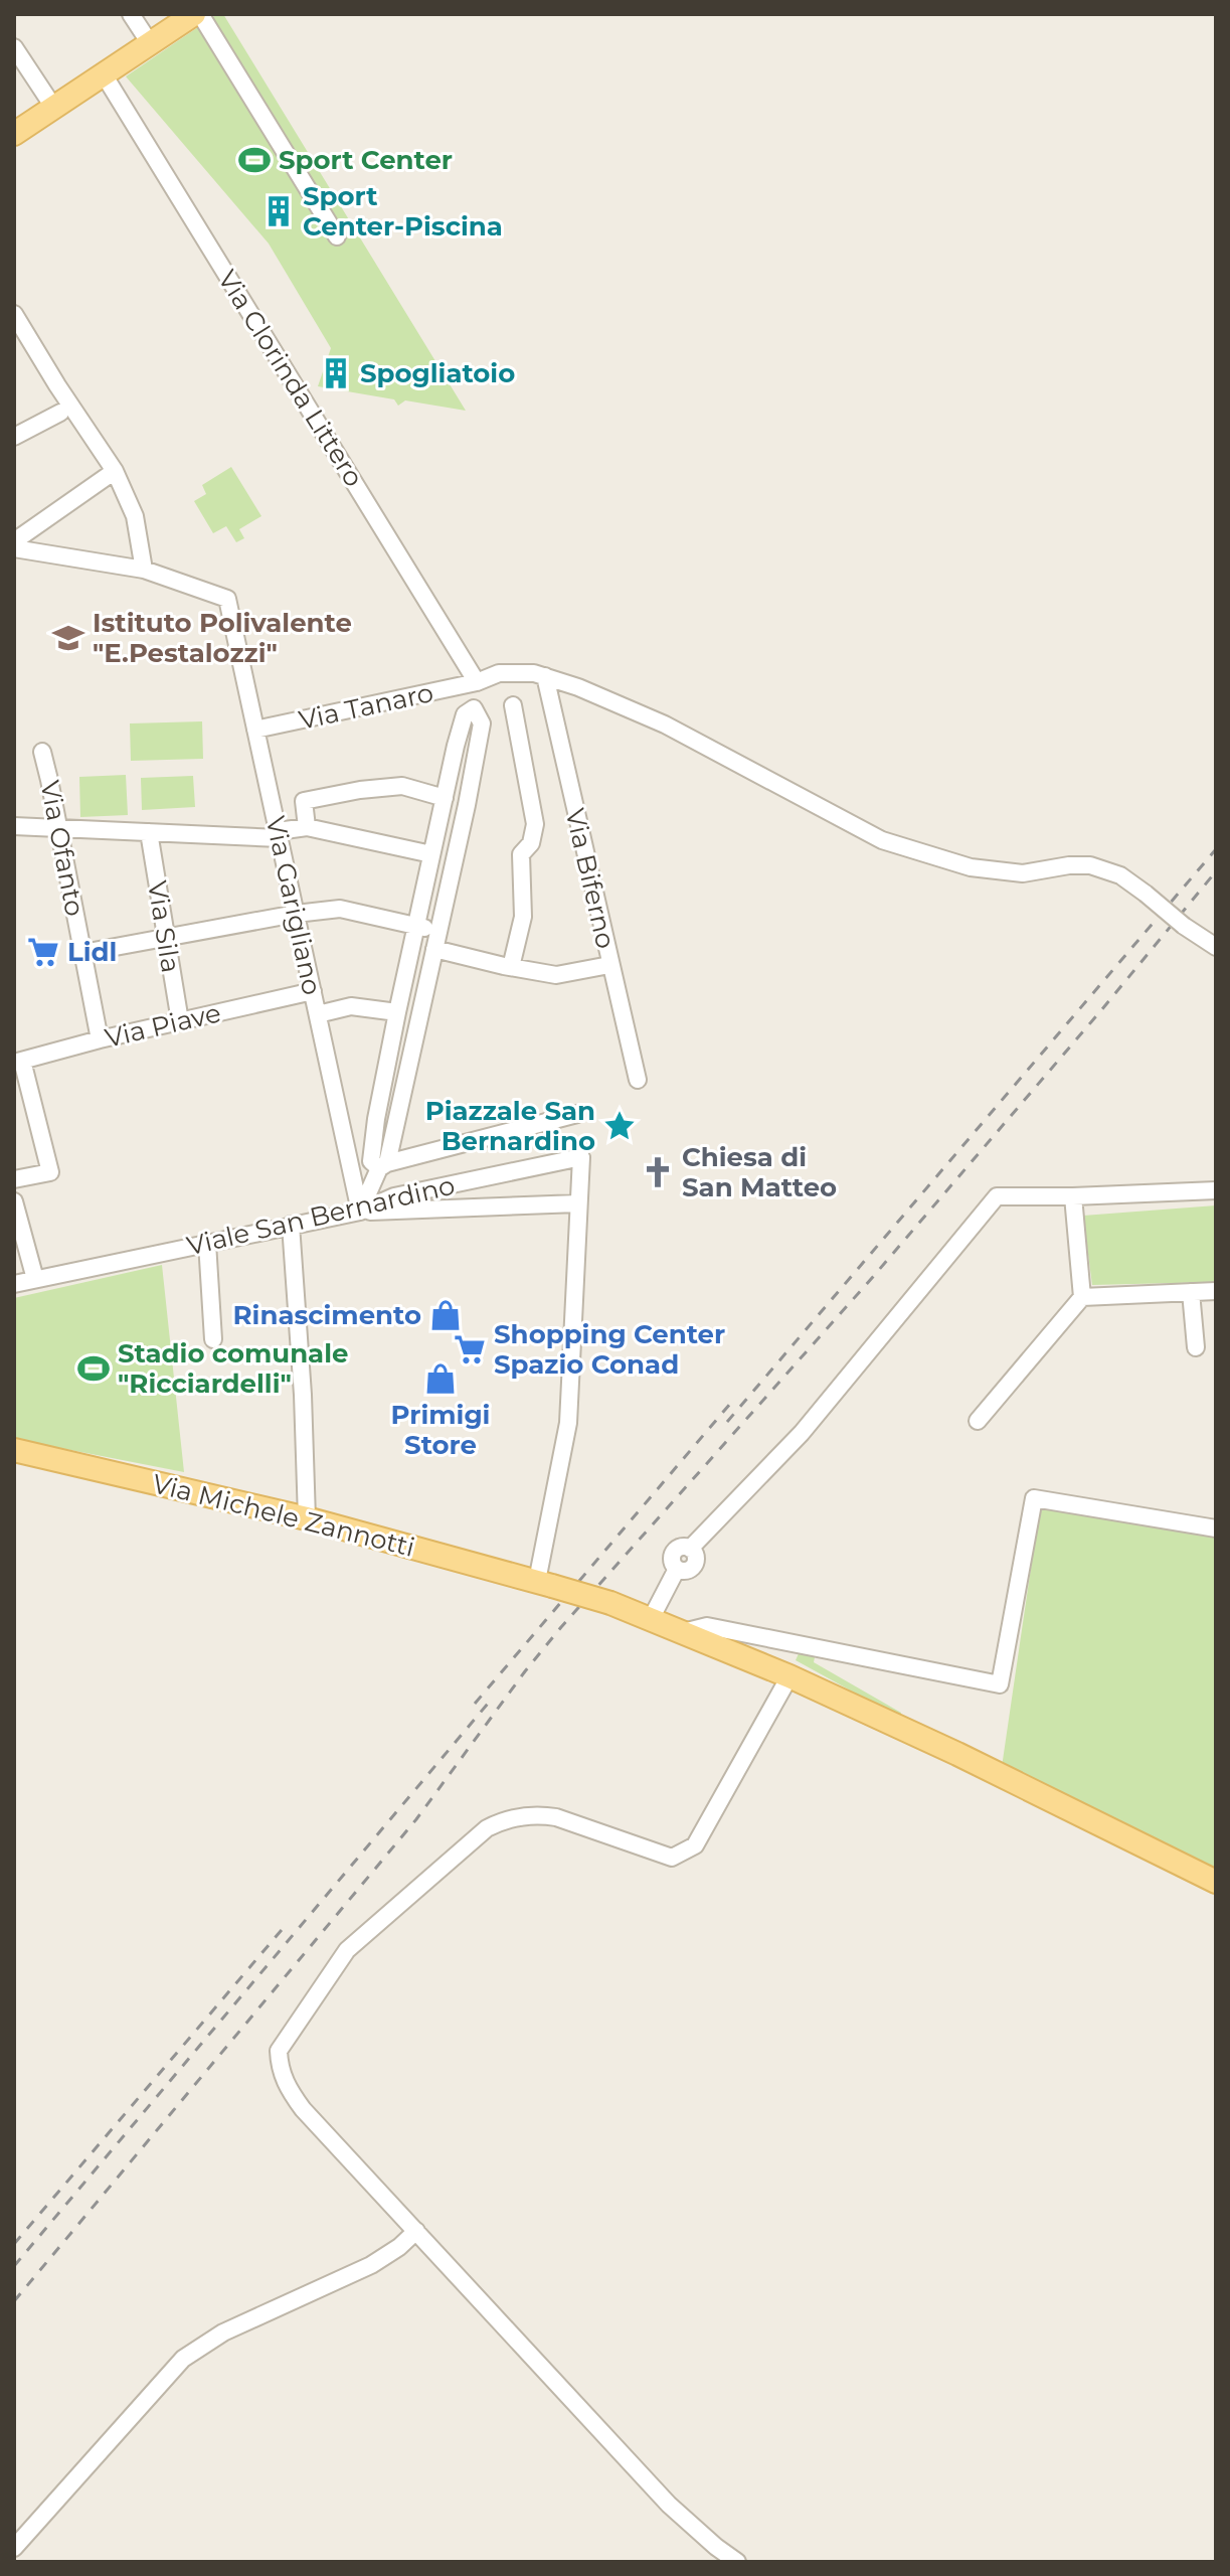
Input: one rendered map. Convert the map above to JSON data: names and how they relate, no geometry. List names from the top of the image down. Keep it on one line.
{"streets":{"main road":["Via Michele Zannotti"],"street":["Via Clorinda Littero","Via Tanaro","Via Ofanto","Via Biferno","Via Garigliano","Via Sila","Via Piave","Viale San Bernardino"]},"crossings":[["Via Clorinda Littero","Via Tanaro"],["Via Tanaro","Via Biferno"],["Via Tanaro","Via Garigliano"],["Via Ofanto","Via Piave"],["Via Garigliano","Via Piave"],["Via Garigliano","Viale San Bernardino"],["Via Sila","Via Piave"]],"places":{"sports":["Sport Center","Stadio comunale \"Ricciardelli\""],"building":["Sport Center-Piscina","Spogliatoio"],"school or university":["Istituto Polivalente \"E.Pestalozzi\""],"supermarket":["Lidl","Shopping Center Spazio Conad"],"place":["Piazzale San Bernardino"],"church":["Chiesa di San Matteo"],"shop":["Rinascimento","Primigi Store"]}}
